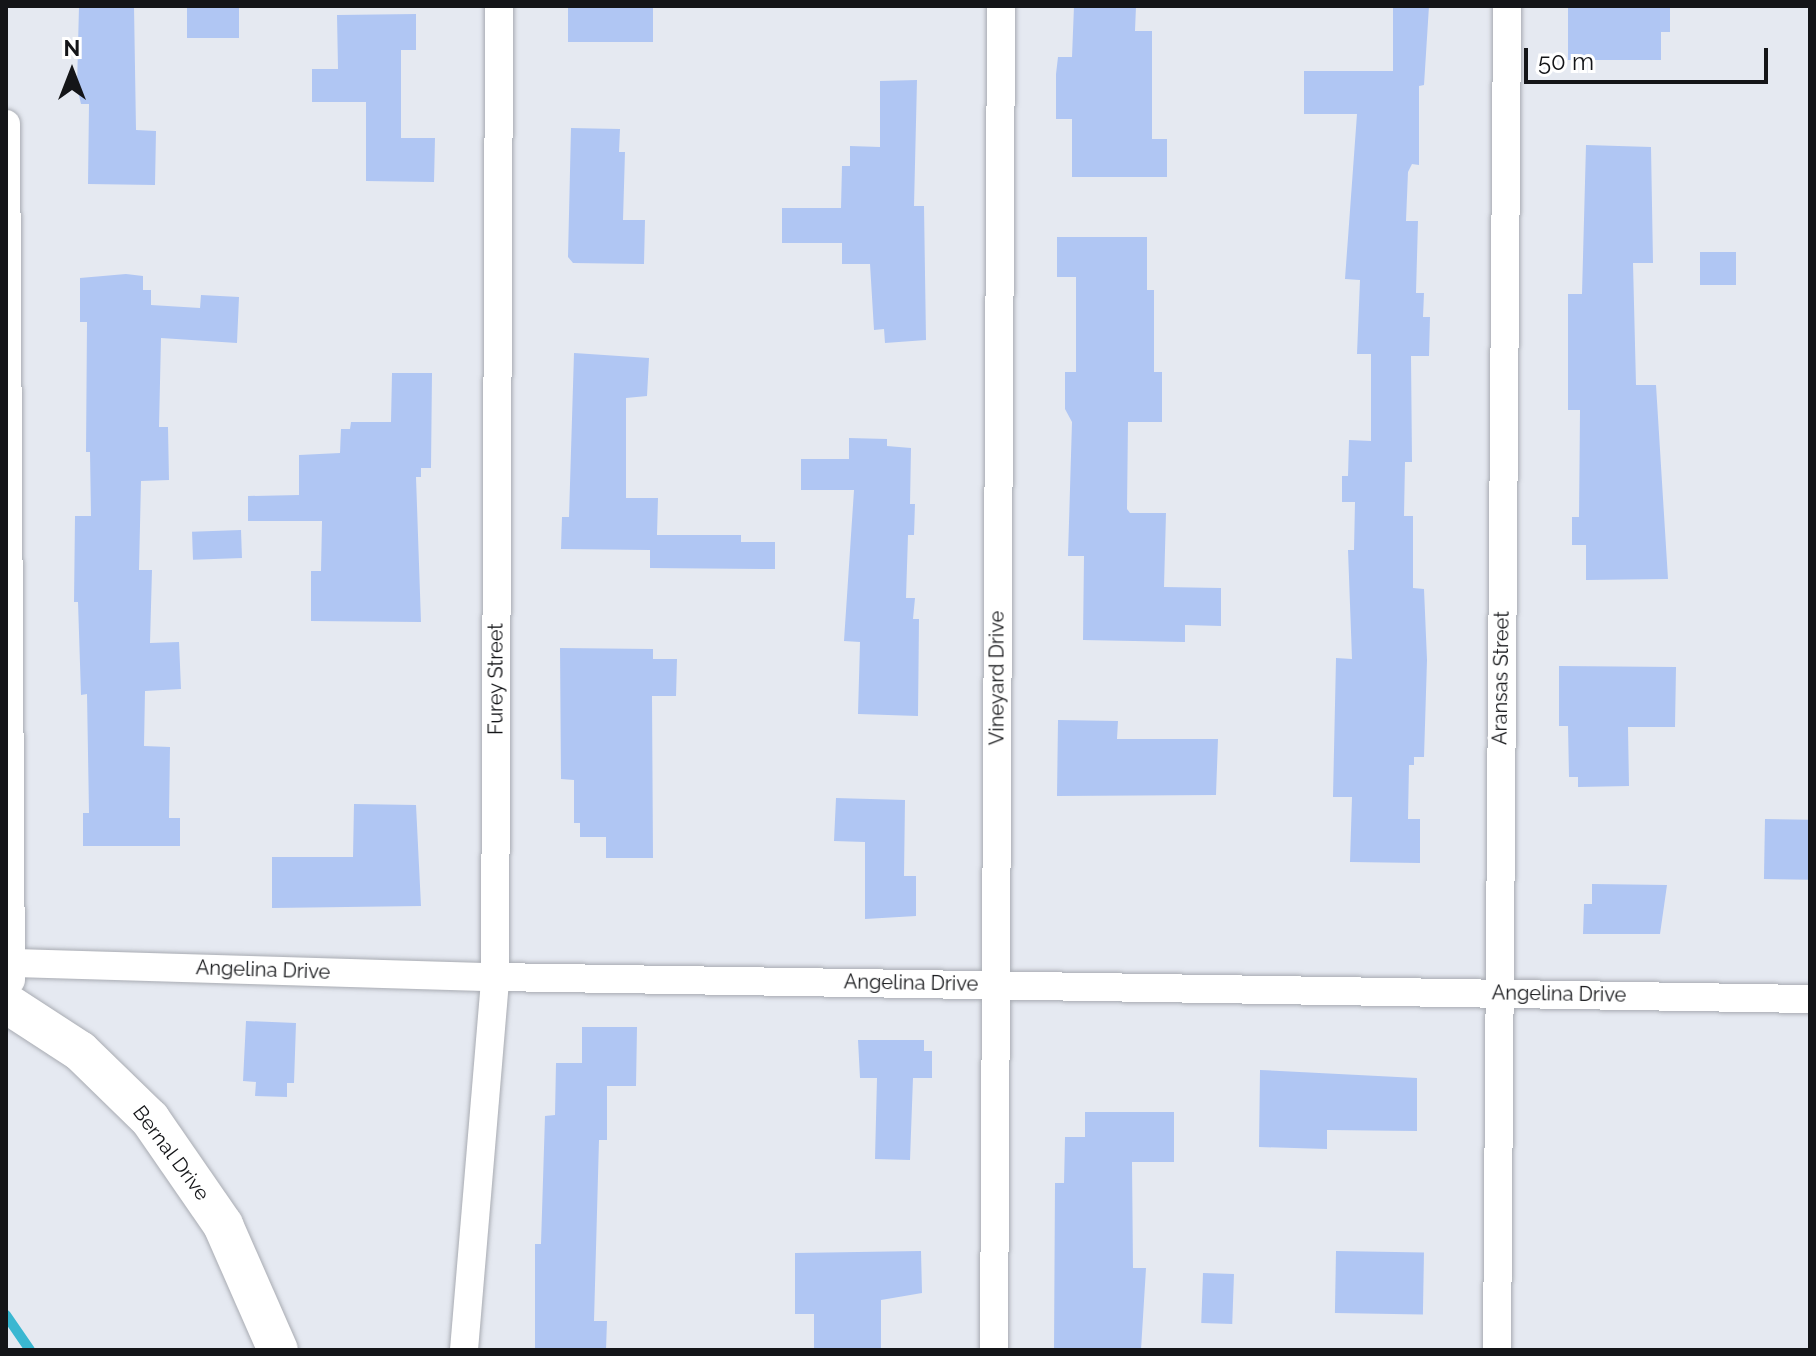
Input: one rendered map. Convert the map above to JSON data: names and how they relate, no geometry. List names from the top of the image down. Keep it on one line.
{"streets":{"street":["Vineyard Drive","Aransas Street","Furey Street","Angelina Drive","Bernal Drive"]},"crossings":[["Vineyard Drive","Angelina Drive"],["Aransas Street","Angelina Drive"],["Furey Street","Angelina Drive"]],"scale_bar":"50 m","north":"top"}
